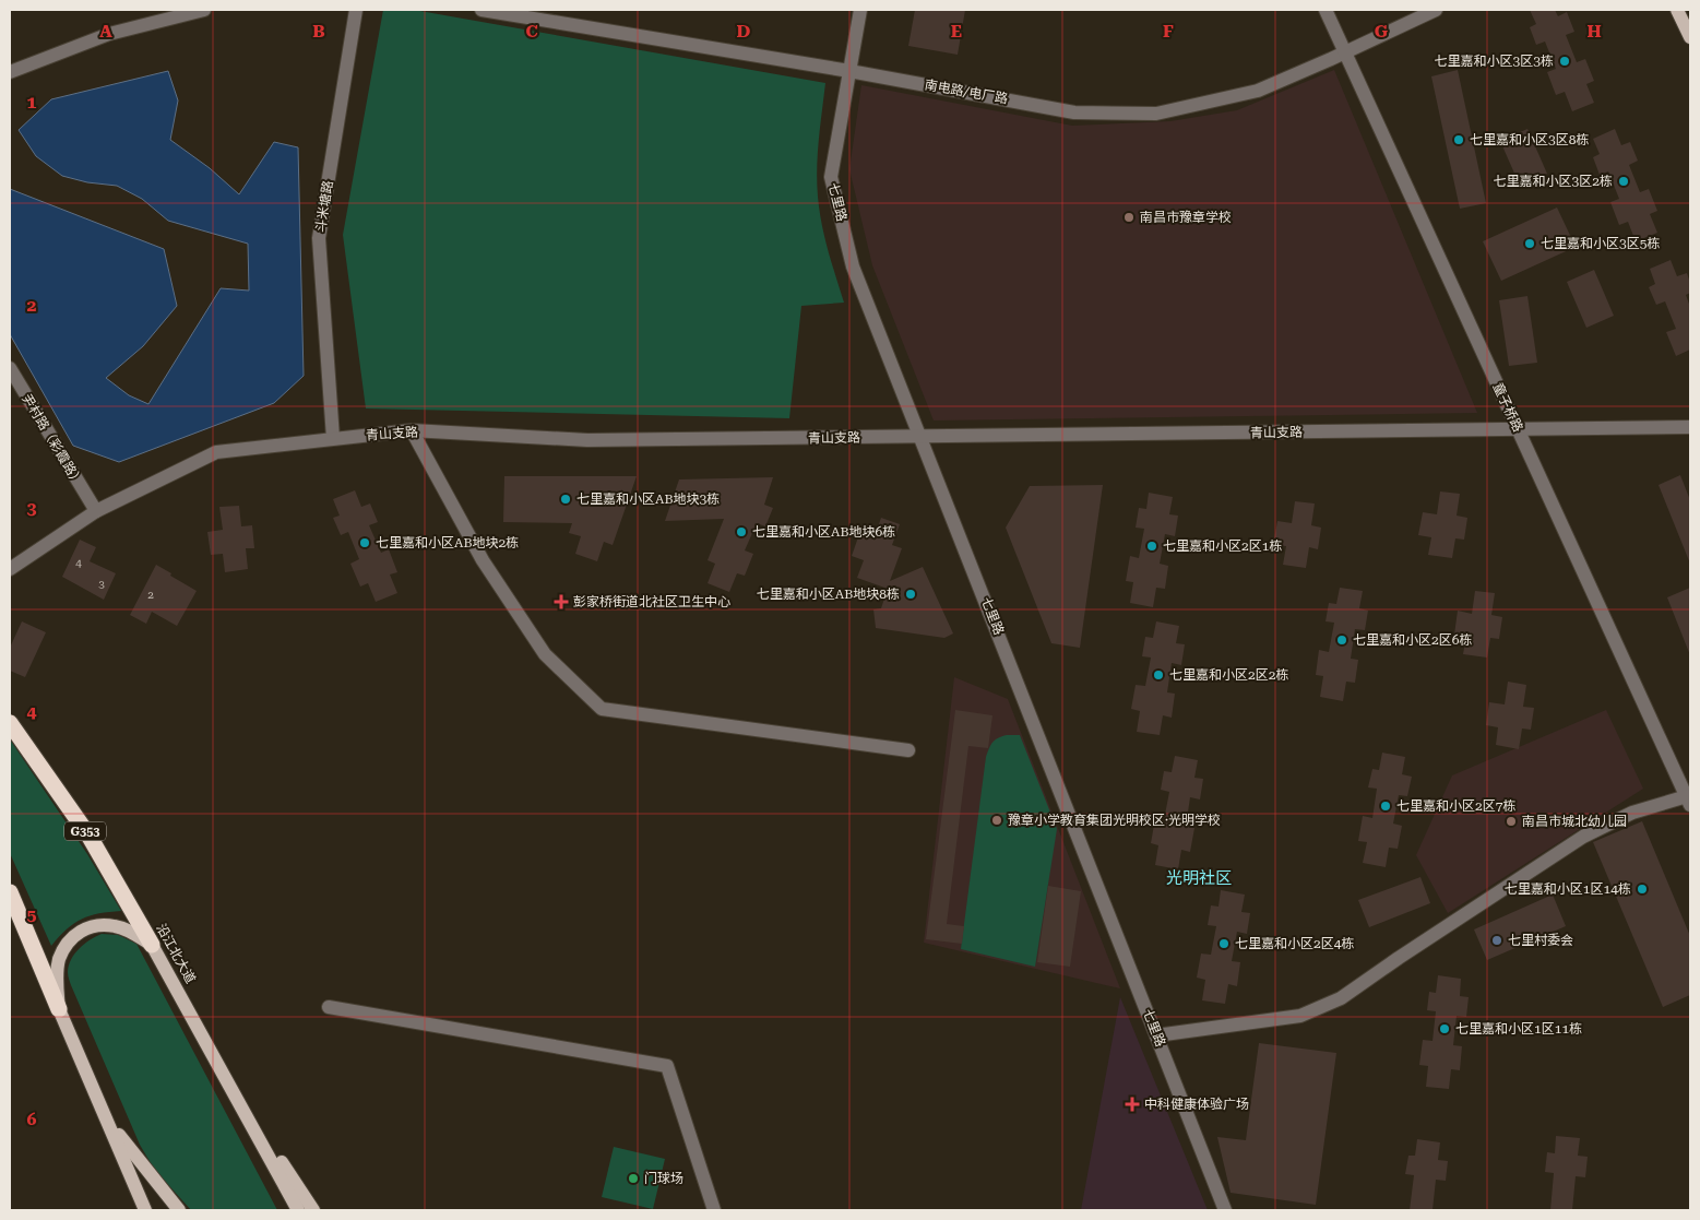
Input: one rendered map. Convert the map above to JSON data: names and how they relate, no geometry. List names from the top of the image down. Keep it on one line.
{"streets":{"highway":["G353","沿江北大道"],"street":["南电路/电厂路","七里路","斗米塘路","童子桥路","青山支路","尹村路（彩霞路）"]},"crossings":[["南电路/电厂路","七里路"],["南电路/电厂路","童子桥路"],["七里路","青山支路"],["斗米塘路","青山支路"],["童子桥路","青山支路"],["青山支路","尹村路（彩霞路）"]],"districts":["光明社区"],"places":{"other":["七里嘉和小区3区3栋","七里嘉和小区3区8栋","七里嘉和小区3区2栋","南昌市豫章学校","七里嘉和小区3区5栋","七里嘉和小区AB地块3栋","七里嘉和小区AB地块6栋","七里嘉和小区AB地块2栋","七里嘉和小区2区1栋","七里嘉和小区AB地块8栋","七里嘉和小区2区6栋","七里嘉和小区2区2栋","七里嘉和小区2区7栋","豫章小学教育集团光明校区·光明学校","南昌市城北幼儿园","七里嘉和小区1区14栋","七里村委会","七里嘉和小区2区4栋","七里嘉和小区1区11栋","门球场"],"health":["彭家桥街道北社区卫生中心","中科健康体验广场"]},"house_numbers":["4","3","2"],"grid":{"columns":["A","B","C","D","E","F","G","H"],"rows":["1","2","3","4","5","6"]}}
